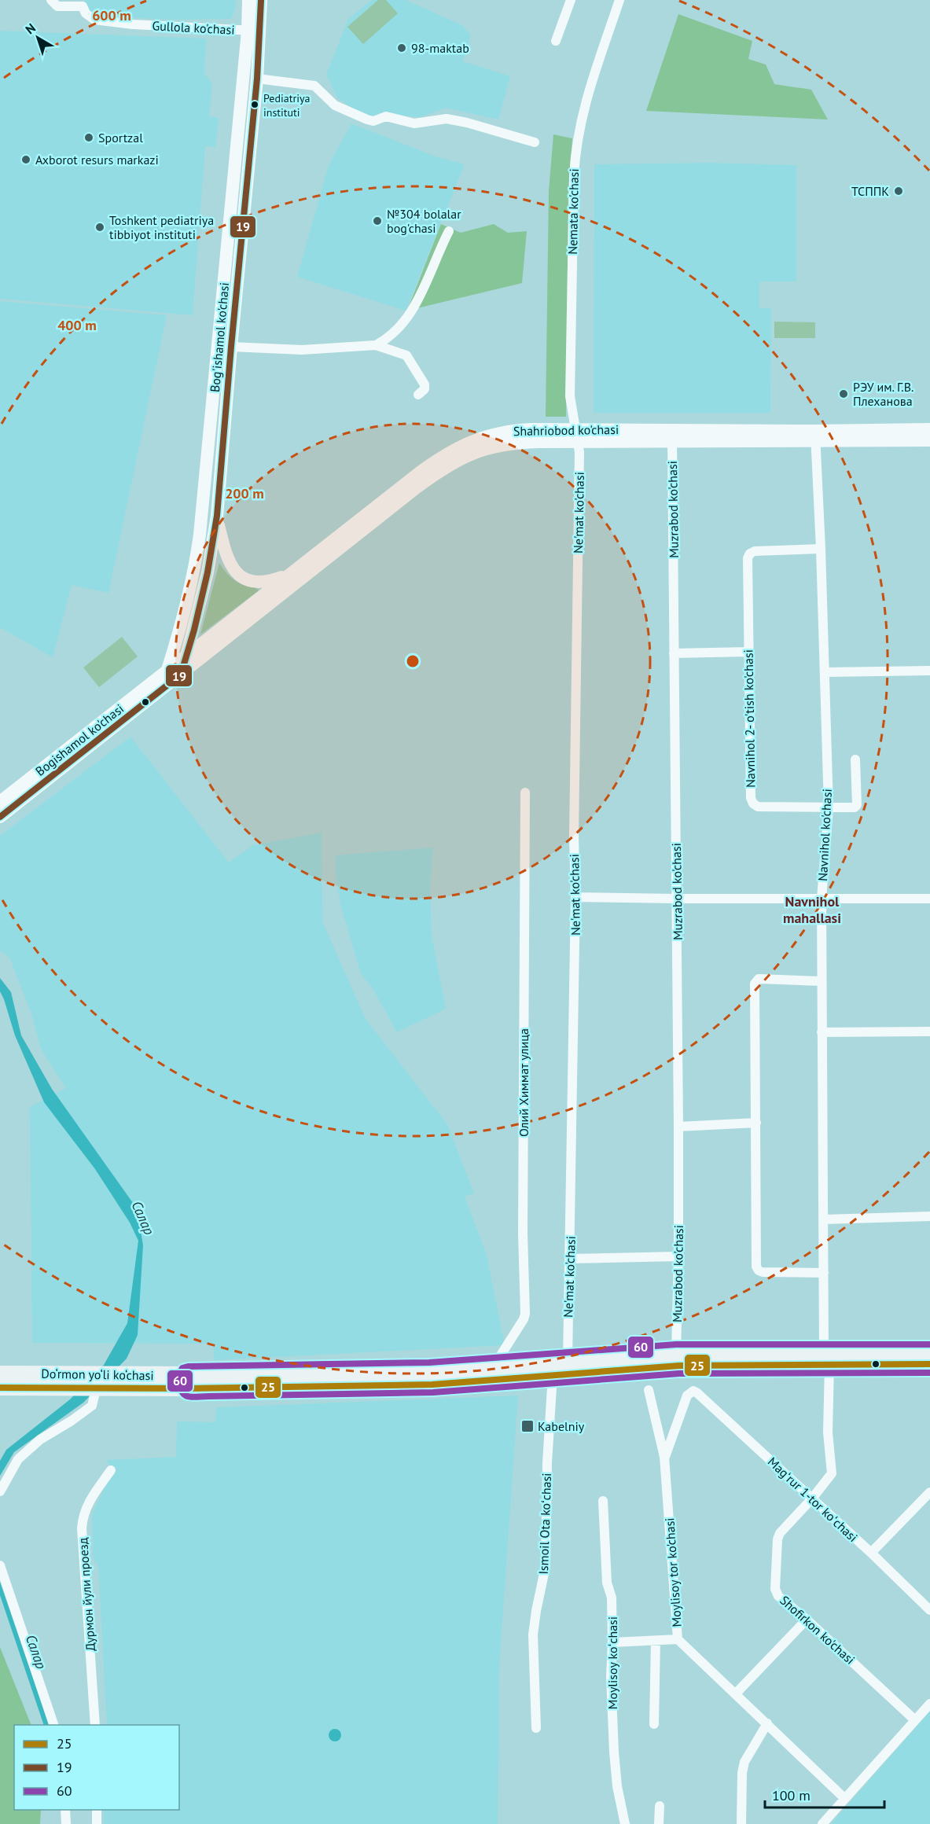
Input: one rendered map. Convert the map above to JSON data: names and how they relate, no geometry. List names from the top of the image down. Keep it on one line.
{"streets":{"main road":["Bog'ishamol ko'chasi","Shahriobod ko'chasi","Bogishamol ko'chasi","Do‘rmon yo‘li ko‘chasi"],"street":["Gullola ko'chasi","Nemata ko'chasi","Muzrabod ko'chasi","Ne'mat ko'chasi","Navnihol 2- o'tish ko'chasi","Navnihol ko'chasi","Олий Химмат улица","Magʻrur 1-tor koʻchasi","Ismoil Ota koʻchasi","Moylisoy tor ko'chasi","Дурмон йули проезд","Shofirkon ko'chasi","Moylisoy koʻchasi"]},"crossings":[["Gullola ko'chasi","Bog'ishamol ko'chasi"],["Nemata ko'chasi","Shahriobod ko'chasi"],["Nemata ko'chasi","Ne'mat ko'chasi"],["Bog'ishamol ko'chasi","Shahriobod ko'chasi"],["Bog'ishamol ko'chasi","Bogishamol ko'chasi"],["Shahriobod ko'chasi","Muzrabod ko'chasi"],["Shahriobod ko'chasi","Ne'mat ko'chasi"],["Shahriobod ko'chasi","Bogishamol ko'chasi"],["Shahriobod ko'chasi","Navnihol ko'chasi"],["Muzrabod ko'chasi","Do‘rmon yo‘li ko‘chasi"],["Ne'mat ko'chasi","Do‘rmon yo‘li ko‘chasi"],["Navnihol 2- o'tish ko'chasi","Navnihol ko'chasi"],["Navnihol ko'chasi","Do‘rmon yo‘li ko‘chasi"],["Navnihol ko'chasi","Shofirkon ko'chasi"],["Олий Химмат улица","Do‘rmon yo‘li ko‘chasi"],["Do‘rmon yo‘li ko‘chasi","Ismoil Ota koʻchasi"],["Do‘rmon yo‘li ko‘chasi","Shofirkon ko'chasi"],["Magʻrur 1-tor koʻchasi","Moylisoy tor ko'chasi"],["Magʻrur 1-tor koʻchasi","Shofirkon ko'chasi"]],"districts":["Navnihol mahallasi"],"water":["Салар"],"places":{"other":["98-maktab","Pediatriya instituti","Sportzal","Axborot resurs markazi","ТСППК","№304 bolalar bog'chasi","Toshkent pediatriya tibbiyot instituti","РЭУ им. Г.В. Плеханова"],"transit":["Kabelniy"]},"lines":["transit line 19","transit line 60","transit line 25"],"legend":["25","19","60"],"scale_bar":"100 m","north":"top left","rings":["600 m","400 m","200 m"]}
